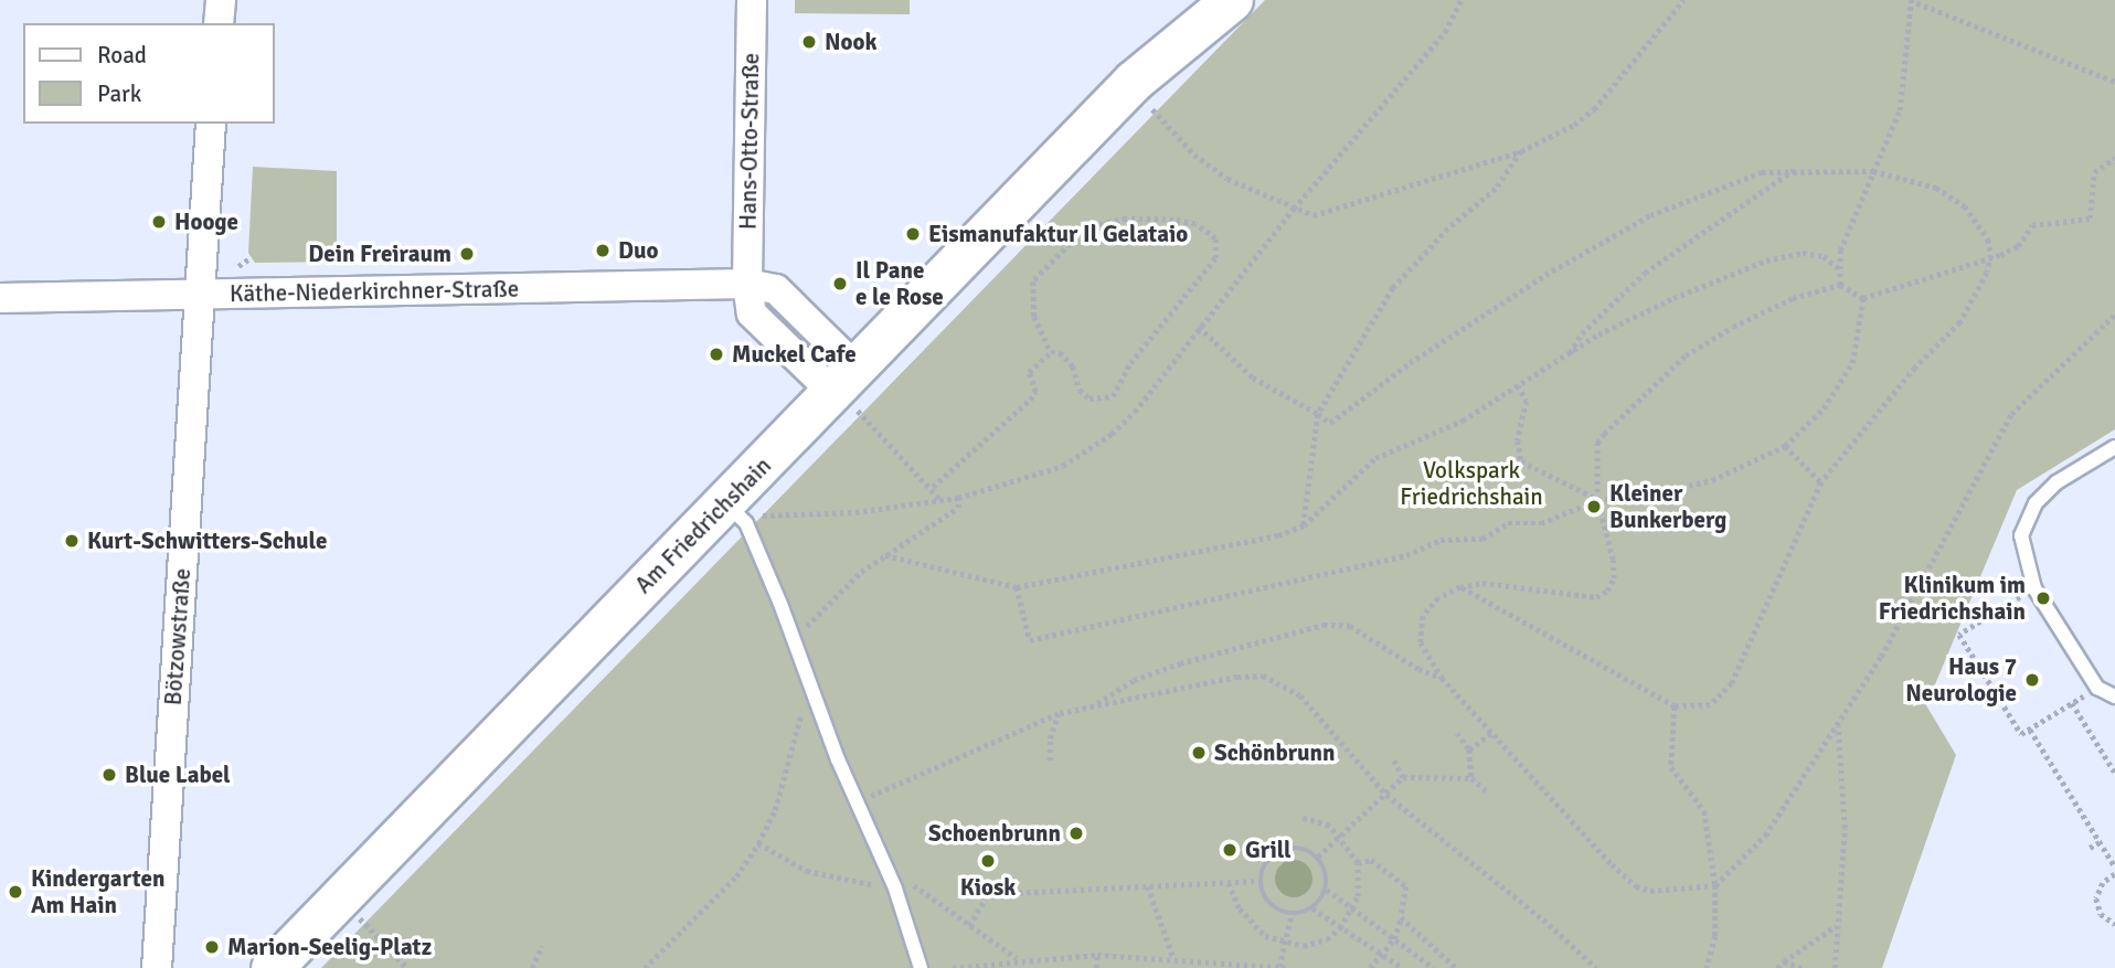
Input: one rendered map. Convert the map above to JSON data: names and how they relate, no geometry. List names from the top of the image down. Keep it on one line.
{"streets":{"street":["Hans-Otto-Straße","Käthe-Niederkirchner-Straße","Am Friedrichshain","Bötzowstraße"]},"crossings":[["Hans-Otto-Straße","Käthe-Niederkirchner-Straße"],["Käthe-Niederkirchner-Straße","Am Friedrichshain"],["Käthe-Niederkirchner-Straße","Bötzowstraße"]],"parks":["Volkspark Friedrichshain"],"places":["Nook","Hooge","Eismanufaktur Il Gelataio","Duo","Dein Freiraum","Il Pane e le Rose","Muckel Cafe","Kleiner Bunkerberg","Kurt-Schwitters-Schule","Klinikum im Friedrichshain","Haus 7 Neurologie","Schönbrunn","Blue Label","Schoenbrunn","Grill","Kiosk","Kindergarten Am Hain","Marion-Seelig-Platz"],"legend":["Road","Park"]}
